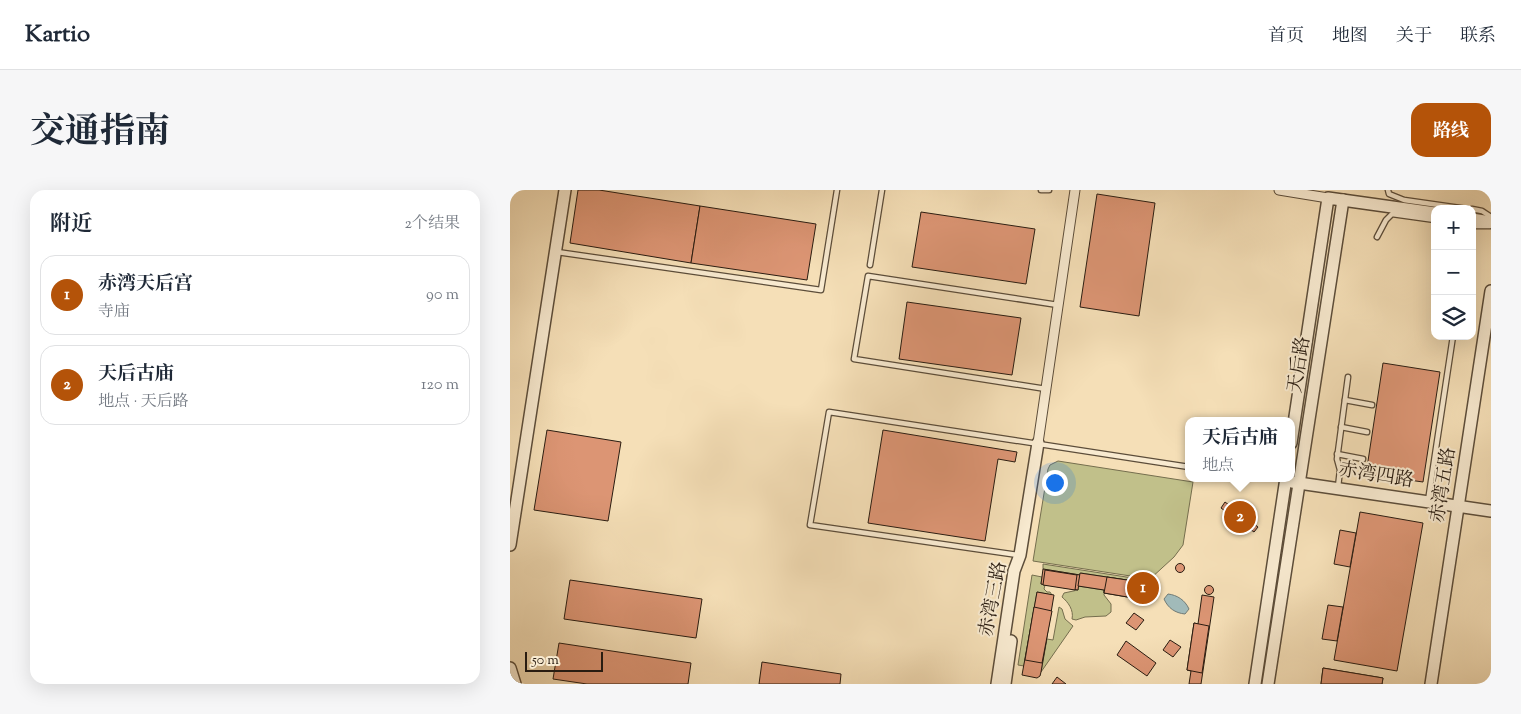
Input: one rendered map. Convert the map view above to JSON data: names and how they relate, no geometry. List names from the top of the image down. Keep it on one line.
{"streets":{"street":["天后路","赤湾四路","赤湾五路","赤湾三路"]},"crossings":[["天后路","赤湾四路"],["赤湾四路","赤湾五路"]],"scale_bar":"50 m","page":{"header":"Kartio","nav":["首页","地图","关于","联系"],"title":"交通指南","buttons":"路线","heading":["附近","2个结果"],"map_buttons":["+","−"],"list":[{"mark":"1","name":"赤湾天后宫","note":"寺庙","value":"90 m"},{"mark":"2","name":"天后古庙","note":"地点 · 天后路","value":"120 m"}],"popup":["天后古庙","地点"],"pins":["2","1"],"scale":"50 m"}}
